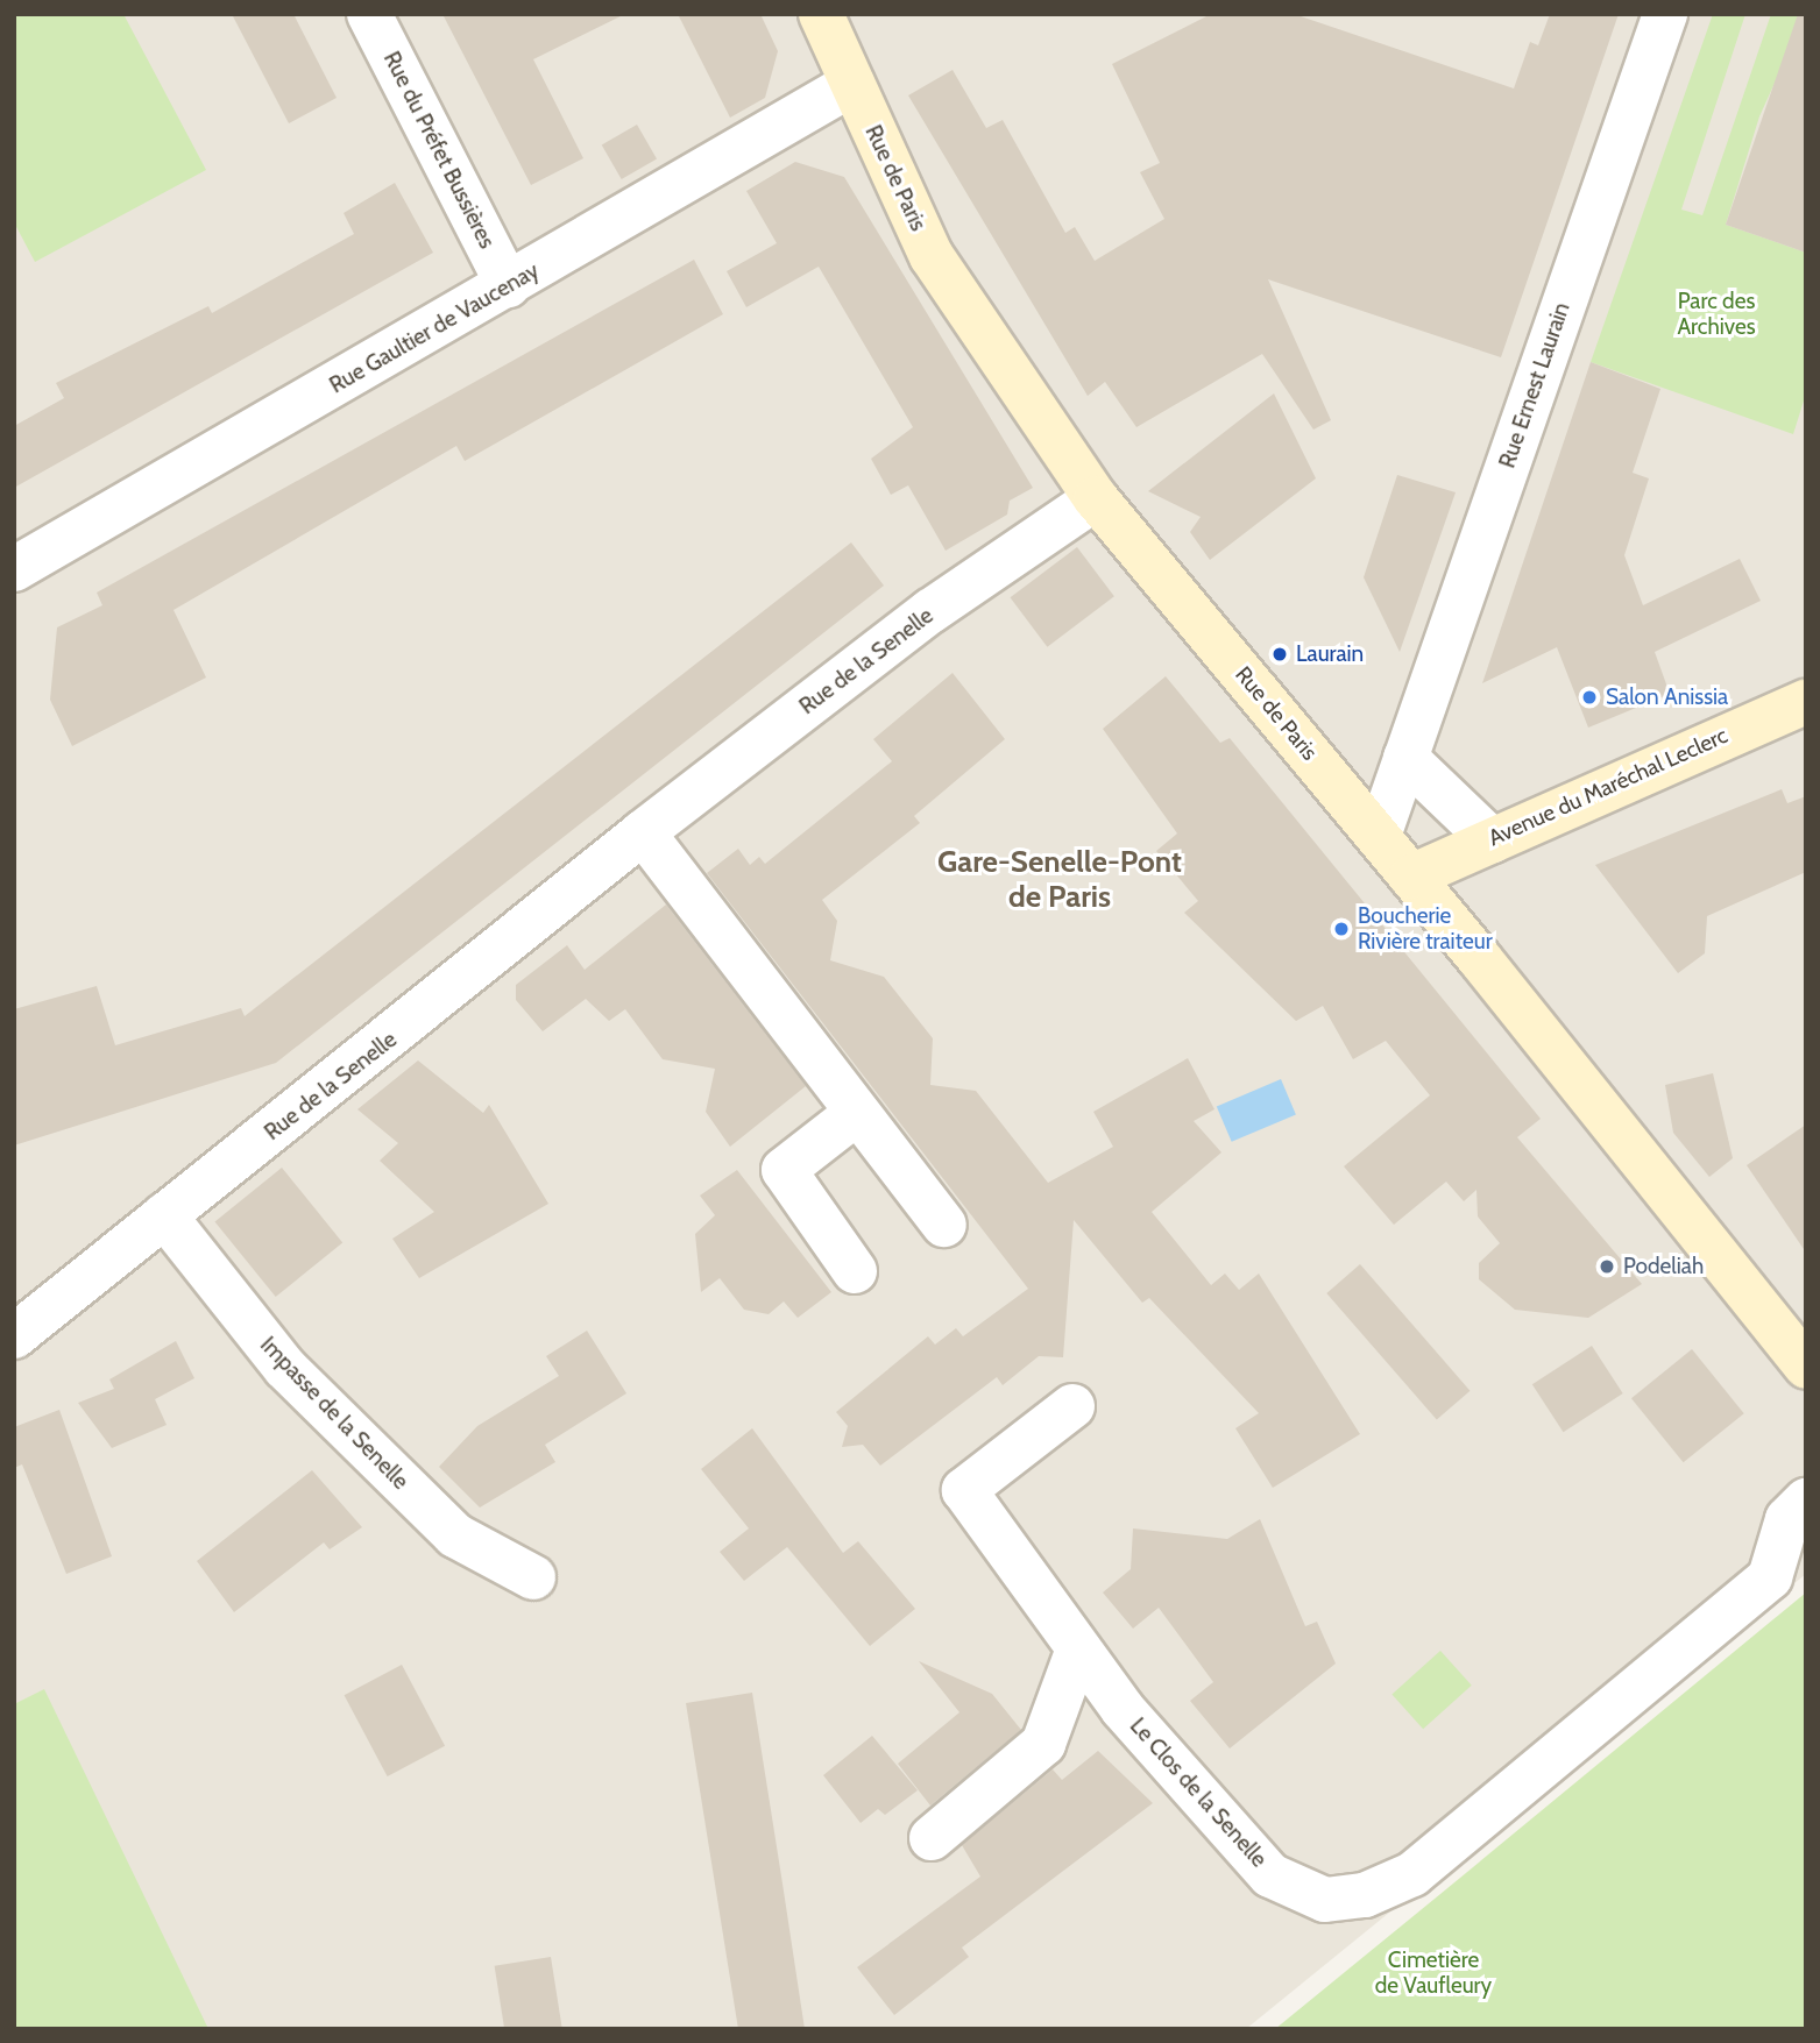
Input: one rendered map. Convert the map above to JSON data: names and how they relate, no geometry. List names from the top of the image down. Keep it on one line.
{"streets":{"main road":["Rue de Paris","Avenue du Maréchal Leclerc"],"street":["Rue du Préfet Bussières","Rue Gaultier de Vaucenay","Rue Ernest Laurain","Rue de la Senelle","Impasse de la Senelle","Le Clos de la Senelle"]},"crossings":[["Rue du Préfet Bussières","Rue Gaultier de Vaucenay"],["Rue de Paris","Rue Gaultier de Vaucenay"],["Rue de Paris","Rue Ernest Laurain"],["Rue de Paris","Rue de la Senelle"],["Rue de Paris","Avenue du Maréchal Leclerc"],["Rue de la Senelle","Impasse de la Senelle"]],"districts":["Gare-Senelle-Pont de Paris"],"parks":["Parc des Archives","Cimetière de Vaufleury"],"places":["Laurain","Salon Anissia","Boucherie Rivière traiteur","Podeliah"]}
